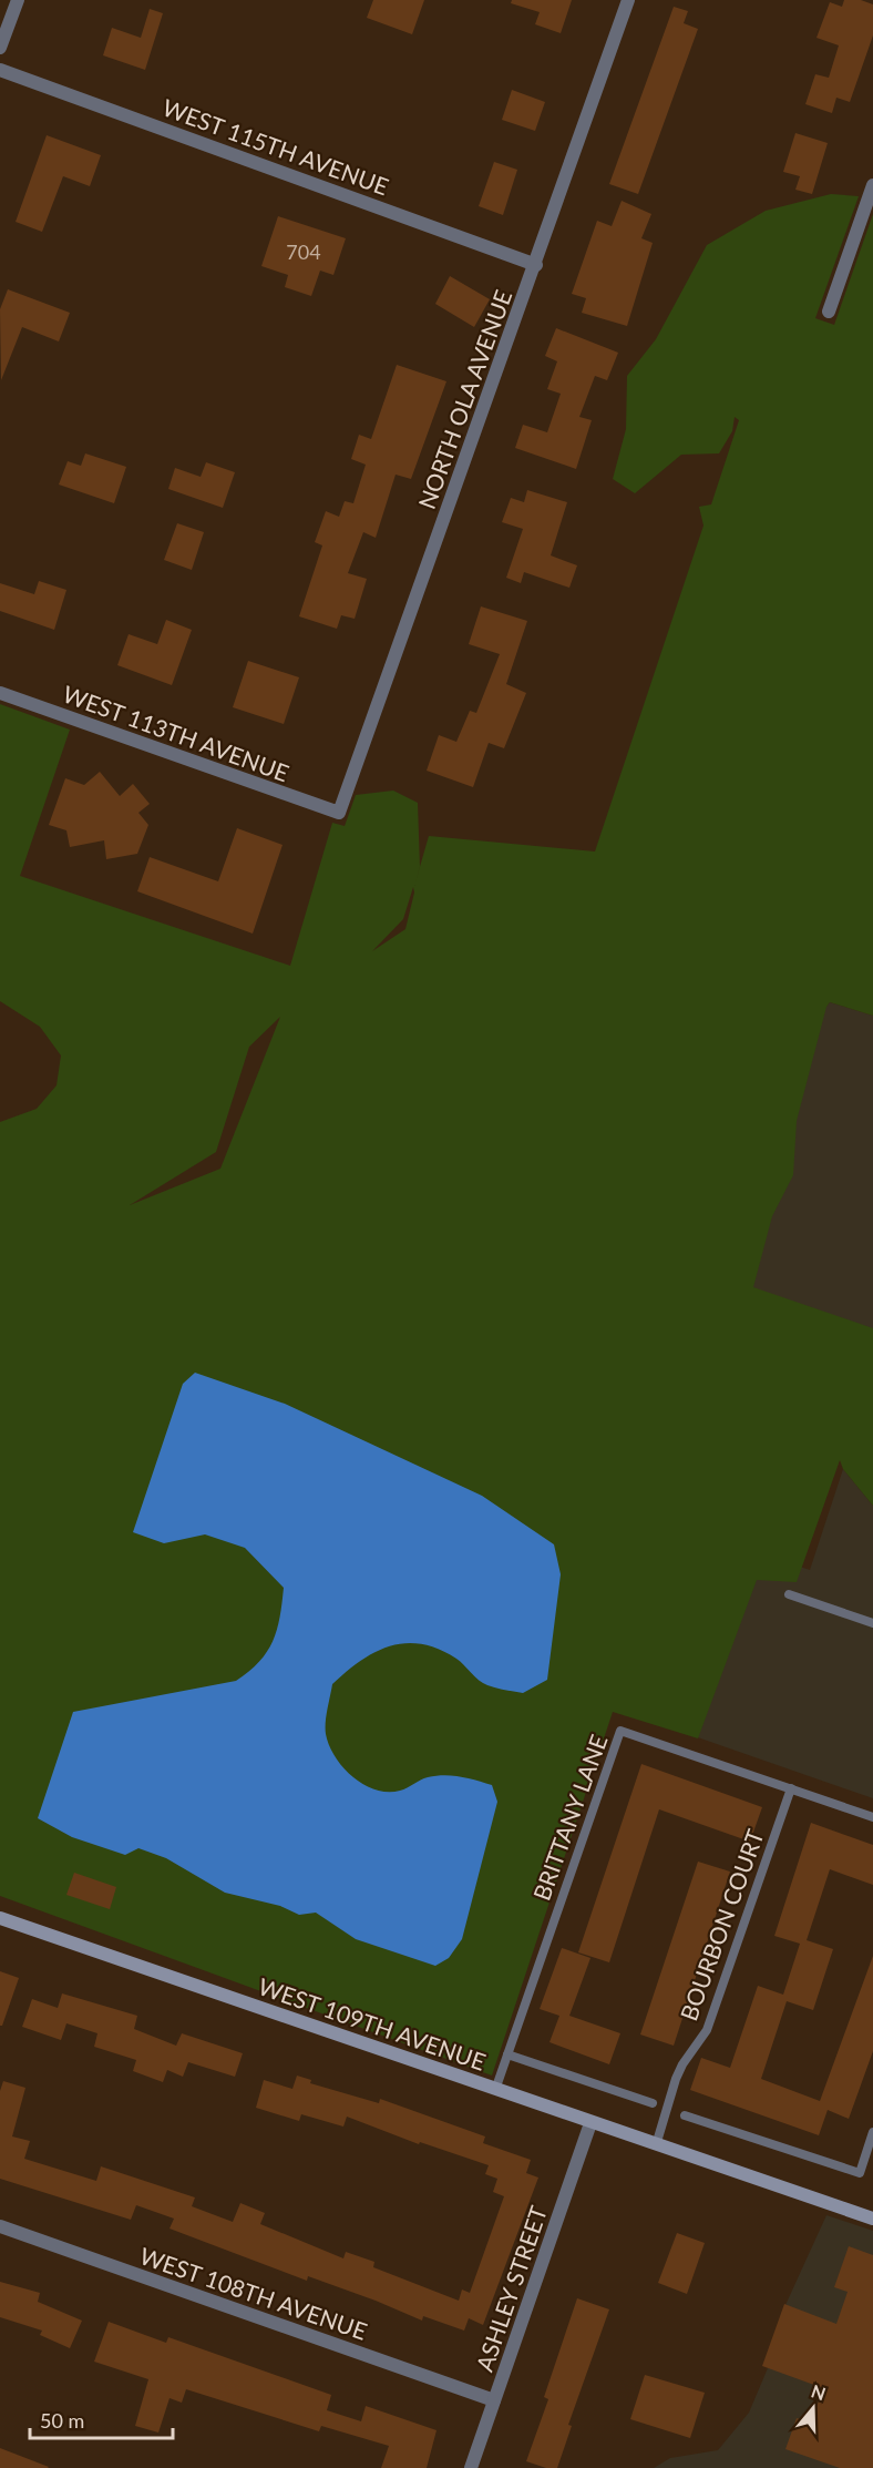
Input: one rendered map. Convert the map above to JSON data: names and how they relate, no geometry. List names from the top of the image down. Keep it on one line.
{"streets":{"street":["WEST 115TH AVENUE","NORTH OLA AVENUE","WEST 113TH AVENUE","WEST 109TH AVENUE","ASHLEY STREET","WEST 108TH AVENUE"],"lane":["BRITTANY LANE","BOURBON COURT"]},"crossings":[["WEST 115TH AVENUE","NORTH OLA AVENUE"],["NORTH OLA AVENUE","WEST 113TH AVENUE"],["BRITTANY LANE","BOURBON COURT"],["BRITTANY LANE","WEST 109TH AVENUE"],["BOURBON COURT","WEST 109TH AVENUE"],["WEST 109TH AVENUE","ASHLEY STREET"],["ASHLEY STREET","WEST 108TH AVENUE"]],"house_numbers":["704"],"scale_bar":"50 m","north":"top"}
